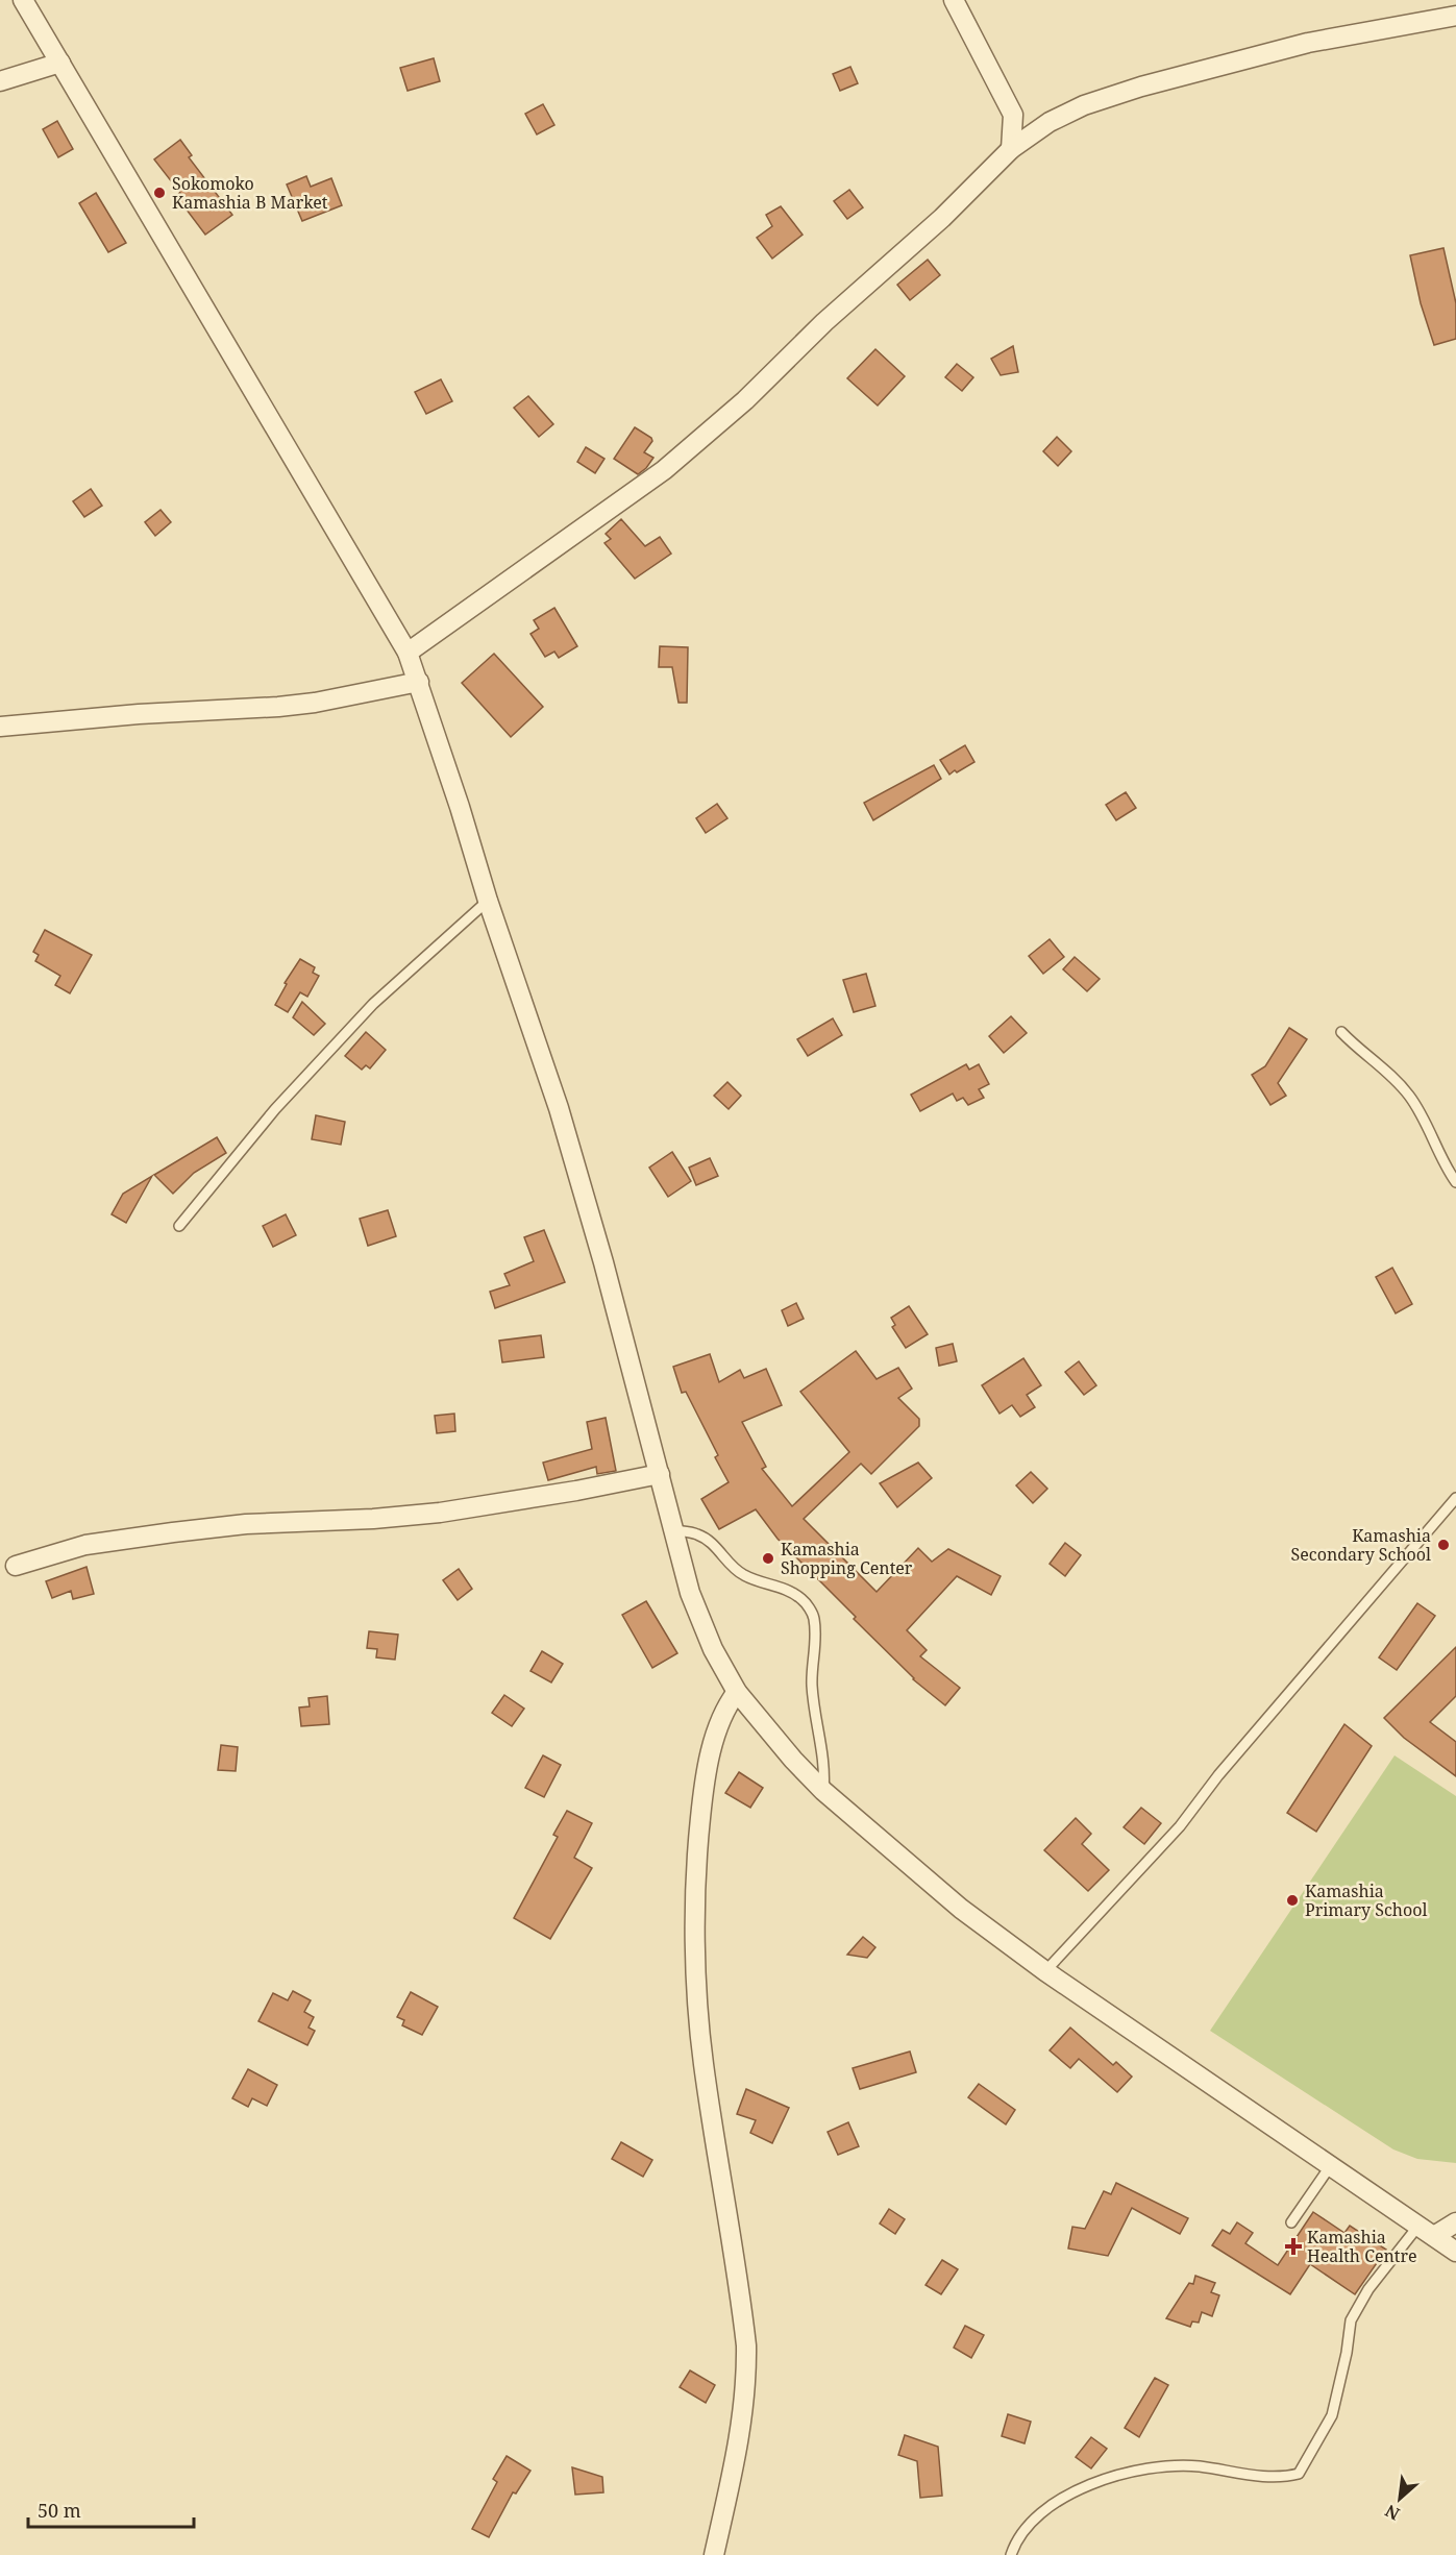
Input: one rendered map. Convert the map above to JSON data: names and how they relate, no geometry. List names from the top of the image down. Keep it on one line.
{"places":{"other":["Sokomoko Kamashia B Market","Kamashia Secondary School","Kamashia Shopping Center","Kamashia Primary School"],"health":["Kamashia Health Centre"]},"scale_bar":"50 m","north":"bottom left"}
